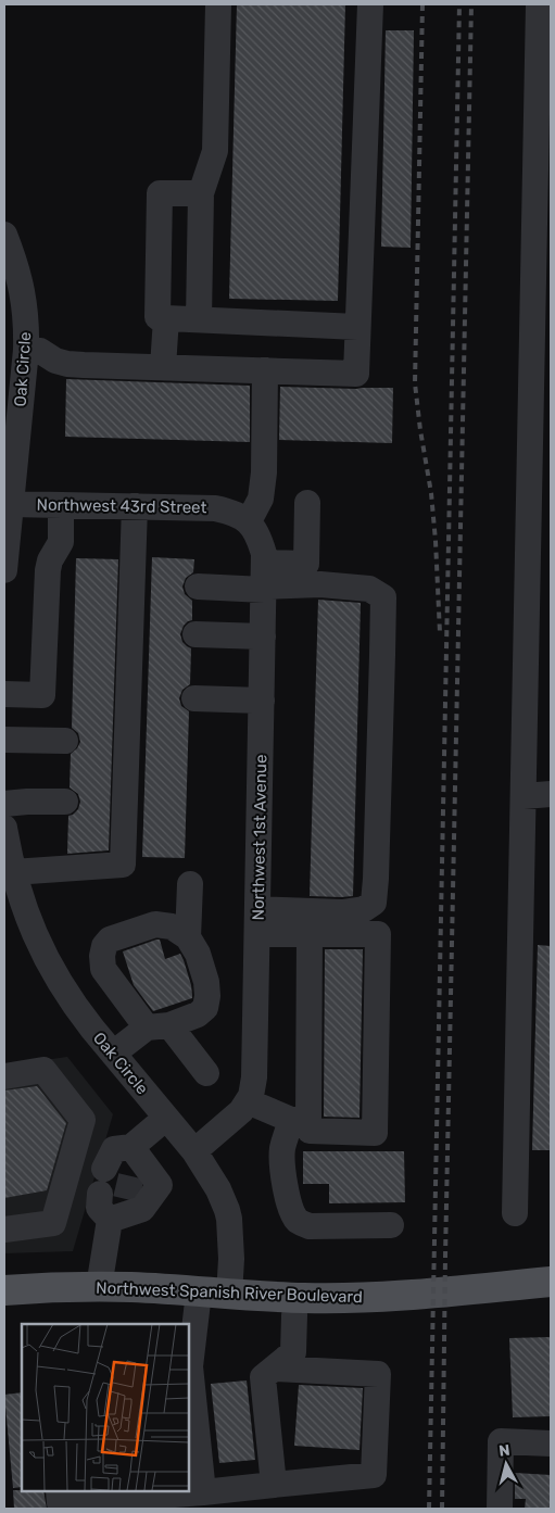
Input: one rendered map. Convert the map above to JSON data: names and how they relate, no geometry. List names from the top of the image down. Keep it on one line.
{"streets":{"main road":["Northwest Spanish River Boulevard"],"street":["Oak Circle","Northwest 43rd Street","Northwest 1st Avenue"]},"crossings":[["Oak Circle","Northwest 43rd Street"],["Oak Circle","Northwest 1st Avenue"],["Oak Circle","Northwest Spanish River Boulevard"],["Northwest 43rd Street","Northwest 1st Avenue"]],"north":"top"}
